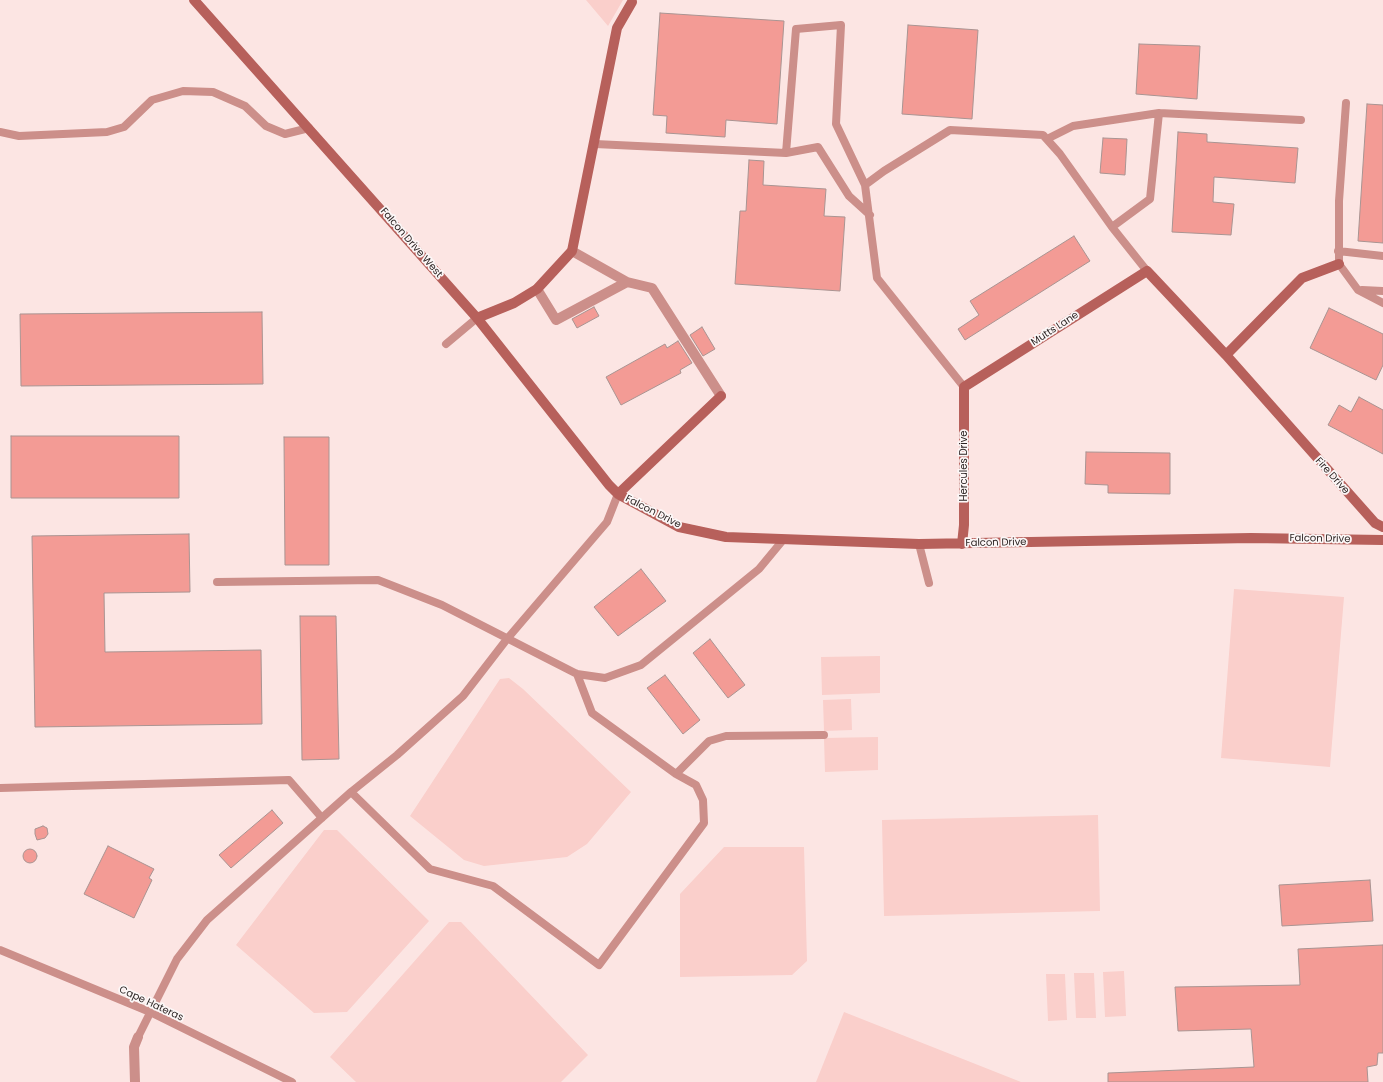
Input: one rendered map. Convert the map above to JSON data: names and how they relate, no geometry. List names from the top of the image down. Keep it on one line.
{"streets":{"street":["Falcon Drive West","Mutts Lane","Hercules Drive","Fire Drive","Falcon Drive"],"lane":["Cape Hateras"]},"crossings":[["Falcon Drive West","Falcon Drive"],["Mutts Lane","Hercules Drive"],["Mutts Lane","Fire Drive"],["Hercules Drive","Falcon Drive"]]}
